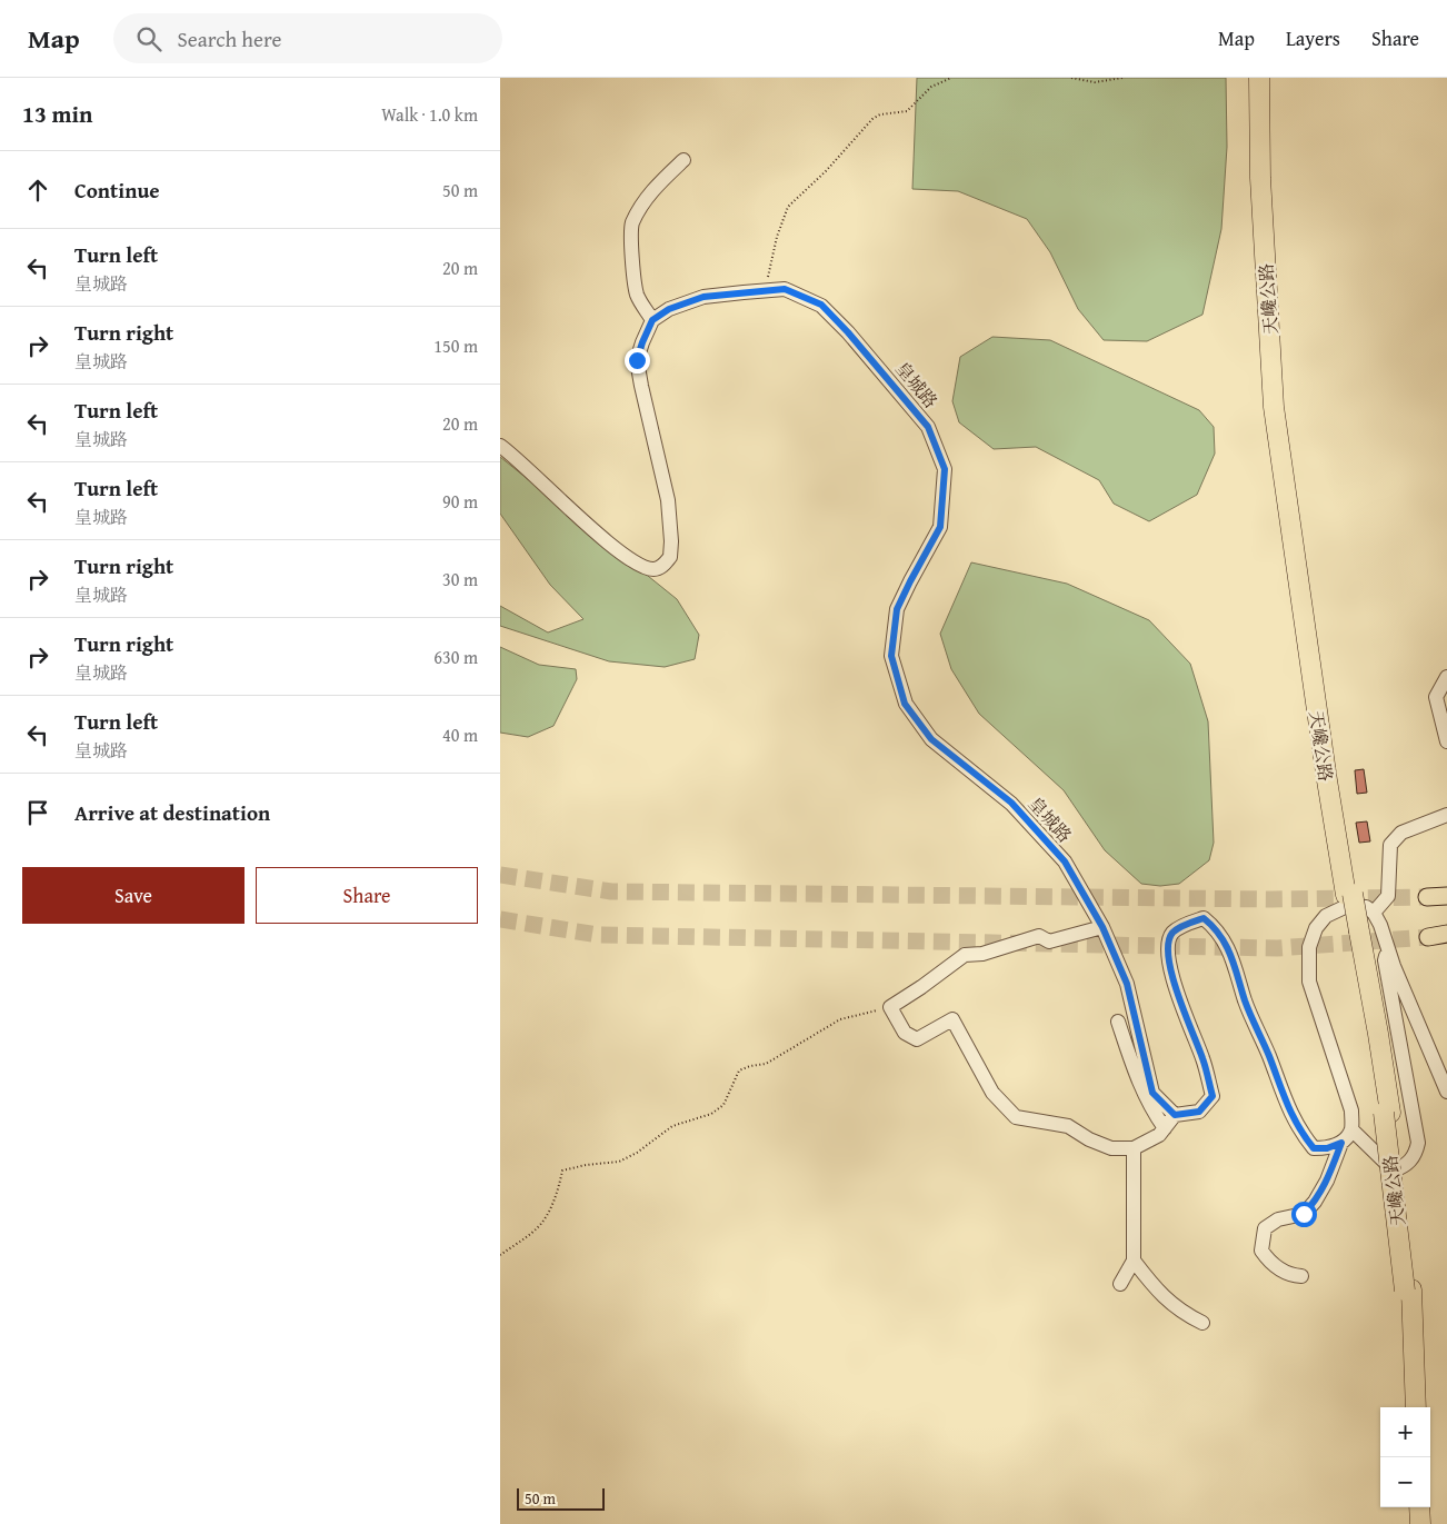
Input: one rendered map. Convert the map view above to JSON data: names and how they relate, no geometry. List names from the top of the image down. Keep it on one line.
{"streets":{"highway":["天巉公路"],"street":["皇城路"]},"scale_bar":"50 m","page":{"header":"Map","search":"Search here","nav":["Map","Layers","Share"],"heading":["13 min","Walk · 1.0 km"],"list":[["Continue","50 m"],["Turn left","皇城路","20 m"],["Turn right","皇城路","150 m"],["Turn left","皇城路","20 m"],["Turn left","皇城路","90 m"],["Turn right","皇城路","30 m"],["Turn right","皇城路","630 m"],["Turn left","皇城路","40 m"],"Arrive at destination"],"buttons":["Save","Share"],"map_buttons":["+","−"],"scale":"50 m"}}
